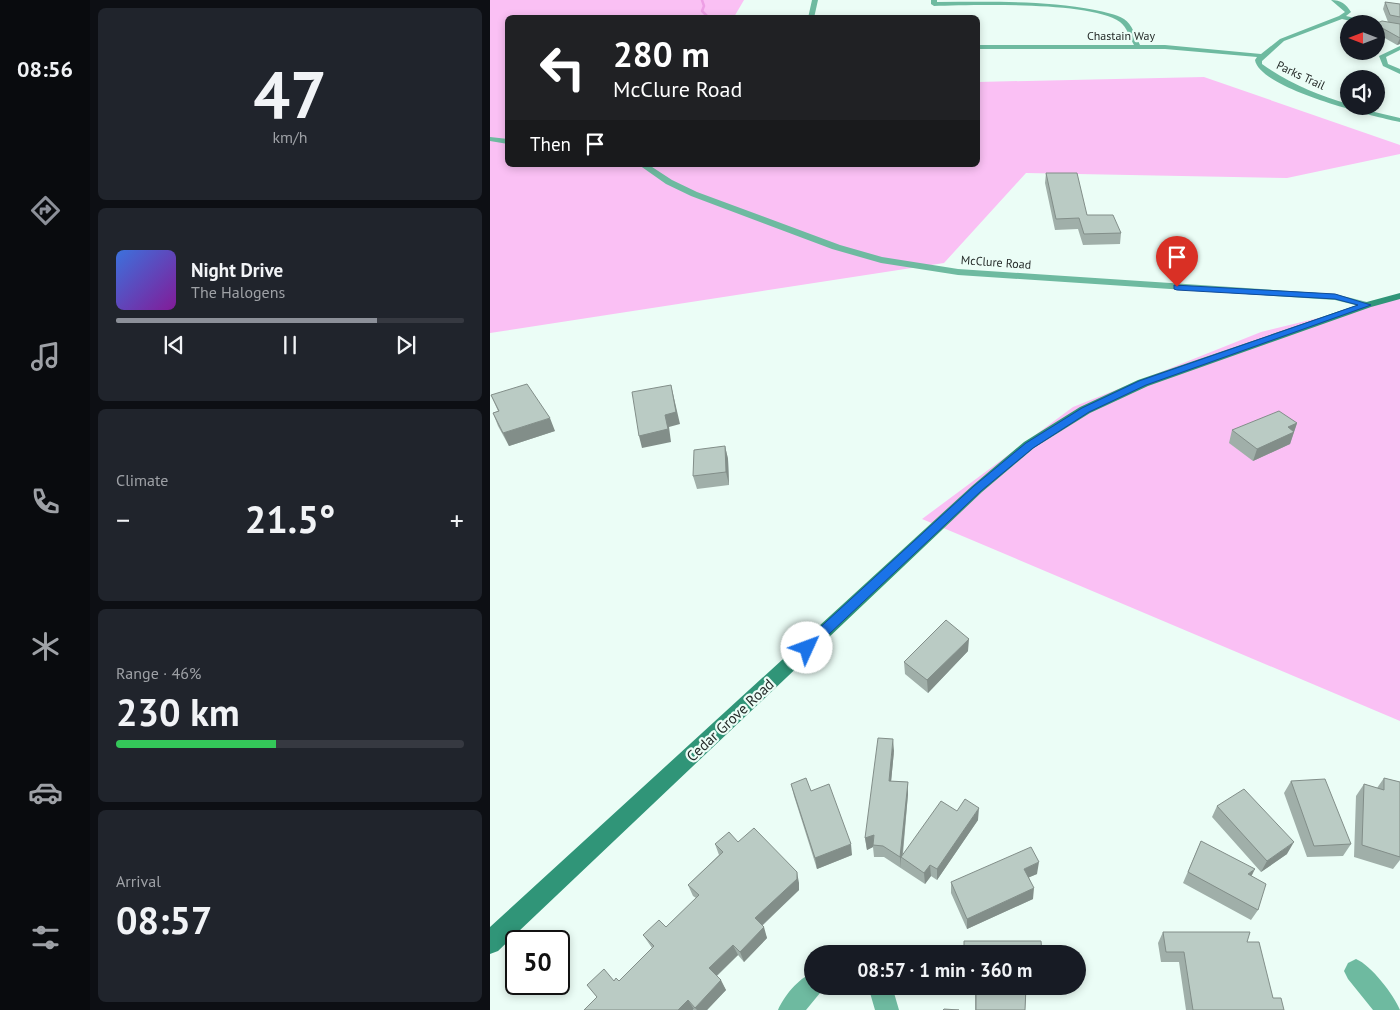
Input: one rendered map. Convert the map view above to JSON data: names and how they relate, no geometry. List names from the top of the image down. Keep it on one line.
{"streets":{"main road":["Cedar Grove Road"],"street":["Chastain Way","Parks Trail","McClure Road"]},"crossings":[["Chastain Way","Parks Trail"],["McClure Road","Cedar Grove Road"]],"north":"left","page":{"tabs":"08:56","tile":[["47","km/h"],"Climate",["Range · 46%","230 km"],["Arrival","08:57"]],"turn":["280 m","McClure Road"],"then":"Then","song":["Night Drive","The Halogens"],"heat":["−","21.5°","+"],"limit":"50","trip":"08:57 · 1 min · 360 m"}}
